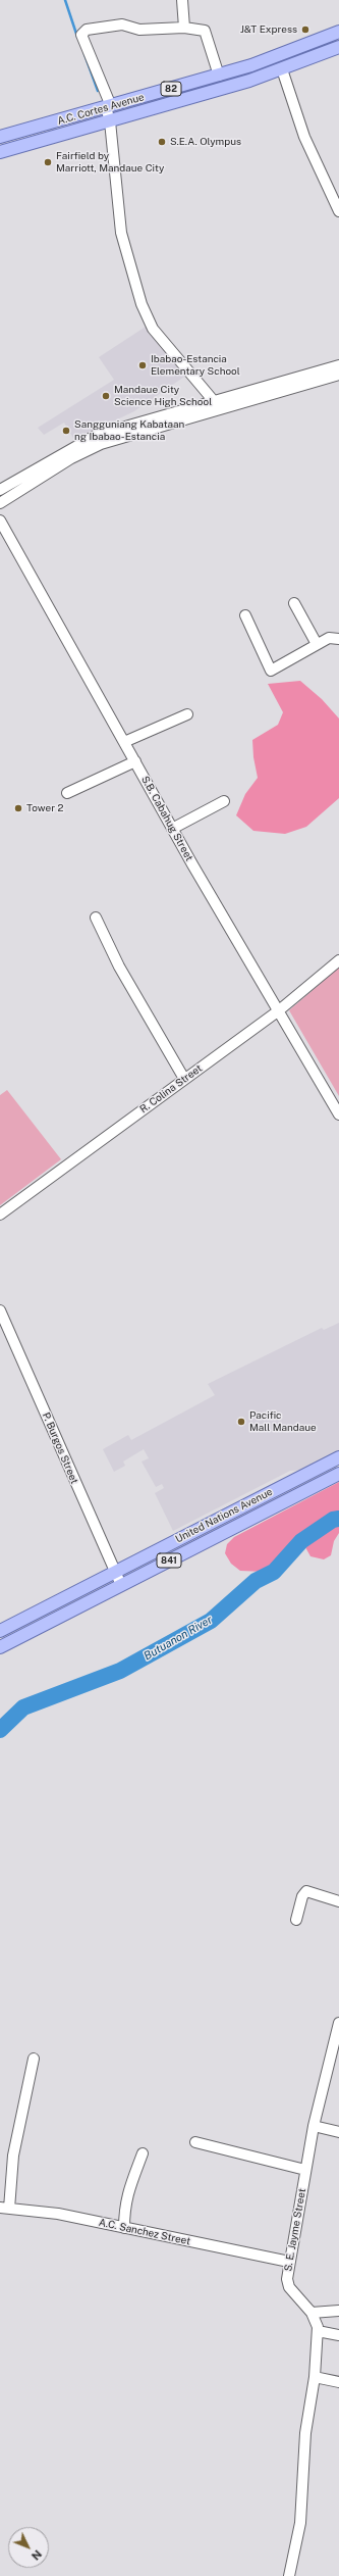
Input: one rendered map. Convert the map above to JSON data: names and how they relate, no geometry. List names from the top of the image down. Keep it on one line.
{"streets":{"main road":["82","A.C. Cortes Avenue","United Nations Avenue","841"],"street":["S.B. Cabahug Street","R. Colina Street","P. Burgos Street","S. E. Jayme Street","A.C. Sanchez Street"]},"crossings":[["S.B. Cabahug Street","R. Colina Street"],["P. Burgos Street","United Nations Avenue"],["S. E. Jayme Street","A.C. Sanchez Street"]],"water":["Butuanon River"],"places":["J&T Express","S.E.A. Olympus","Fairfield by Marriott, Mandaue City","Ibabao-Estancia Elementary School","Mandaue City Science High School","Sangguniang Kabataan ng Ibabao-Estancia","Tower 2","Pacific Mall Mandaue"],"north":"bottom right"}
